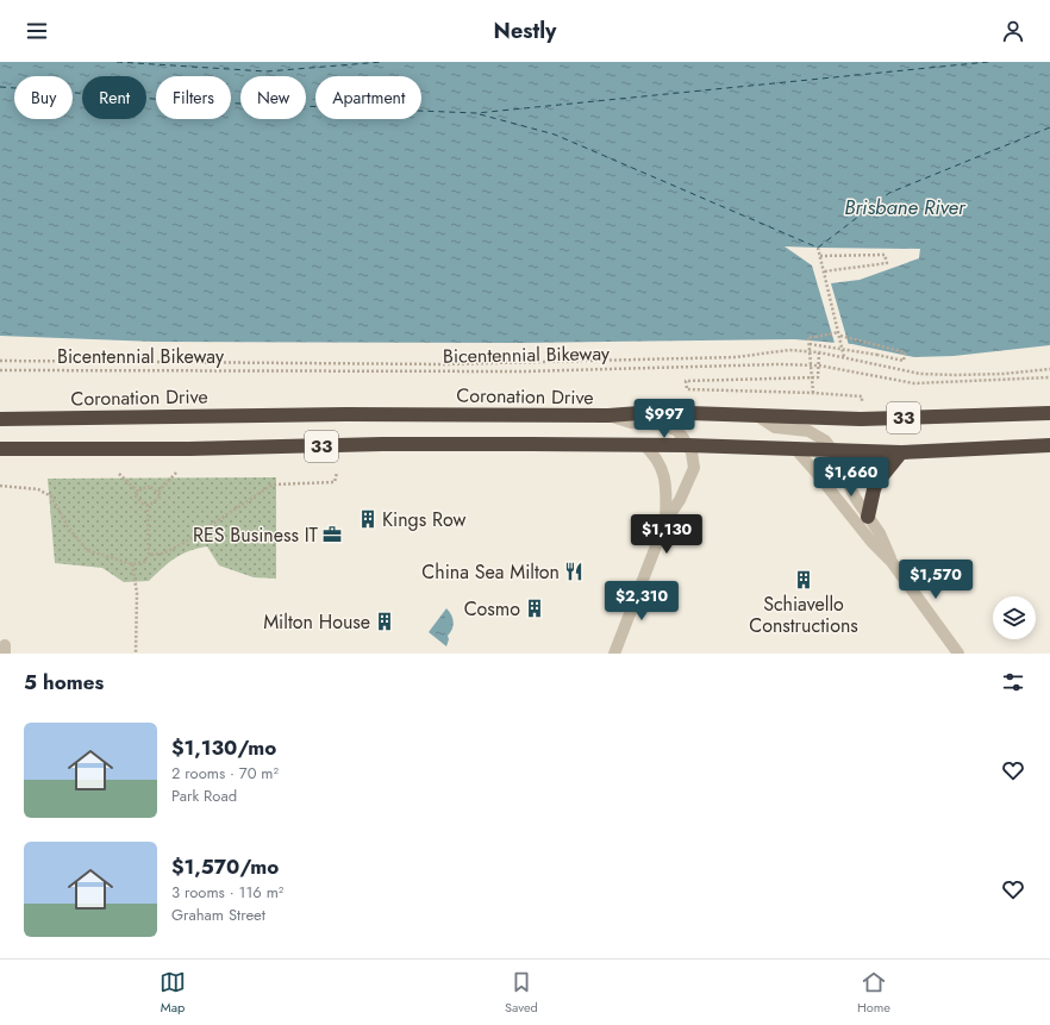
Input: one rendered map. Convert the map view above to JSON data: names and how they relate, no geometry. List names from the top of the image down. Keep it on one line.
{"streets":{"highway":["Coronation Drive","33"],"path":["Bicentennial Bikeway"]},"water":["Brisbane River"],"places":{"building":["Kings Row","Schiavello Constructions","Cosmo","Milton House"],"office":["RES Business IT"],"restaurant":["China Sea Milton"]},"page":{"header":"Nestly","chip":["Buy","Rent","Filters","New","Apartment"],"price":["$997","$1,660","$1,130","$1,570","$2,310"],"heading":"5 homes","list":[{"name":"$1,130/mo","note":"2 rooms · 70 m² · Park Road"},{"name":"$1,570/mo","note":"3 rooms · 116 m² · Graham Street"}],"tabs":["Map","Saved","Home"]}}
